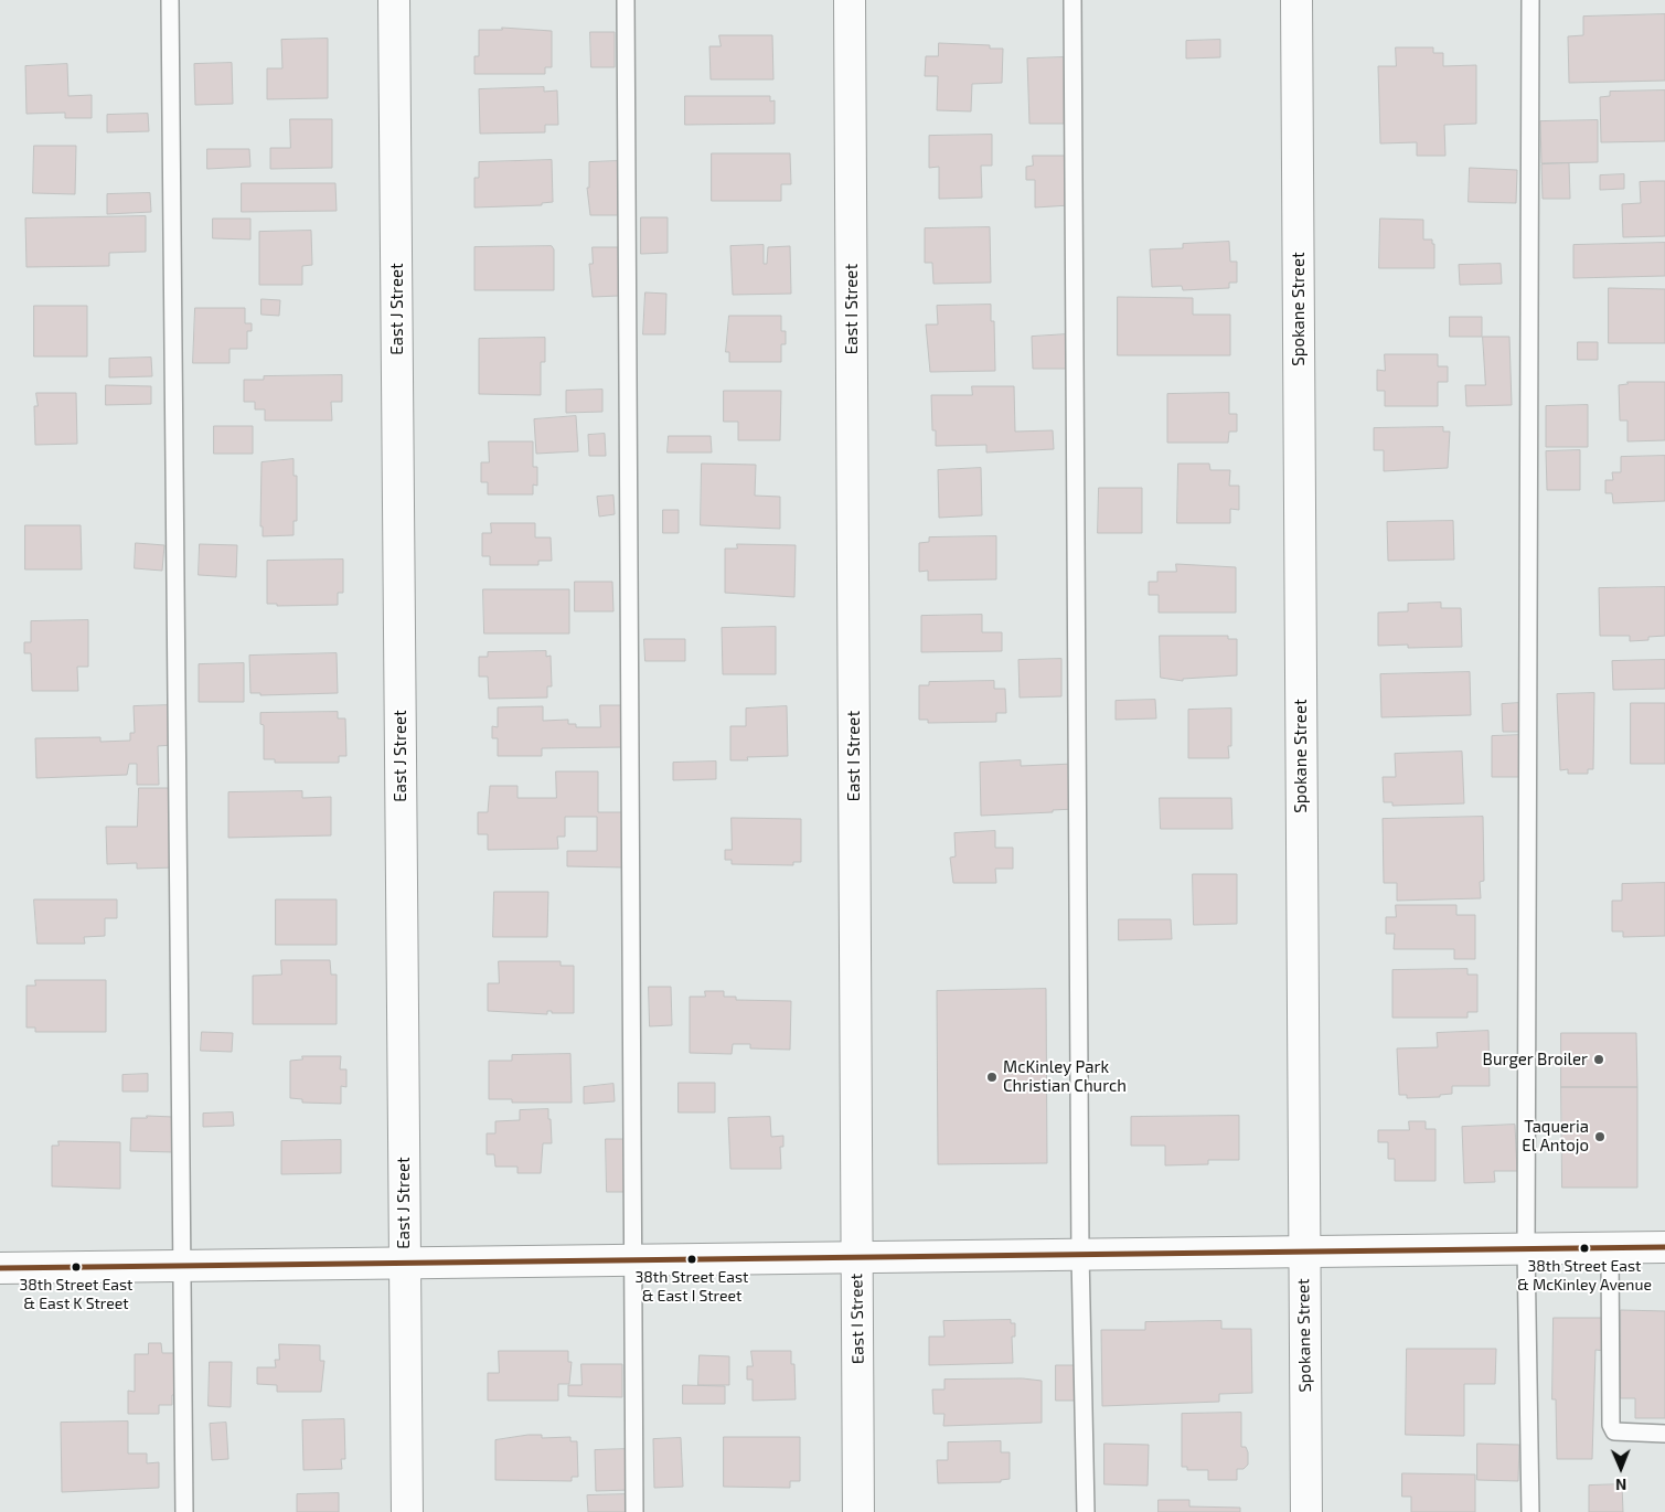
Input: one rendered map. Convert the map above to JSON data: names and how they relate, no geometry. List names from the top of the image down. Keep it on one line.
{"streets":{"street":["East J Street","East I Street","Spokane Street"]},"places":["Burger Broiler","McKinley Park Christian Church","Taqueria El Antojo","38th Street East & McKinley Avenue","38th Street East & East I Street","38th Street East & East K Street"],"north":"bottom"}
